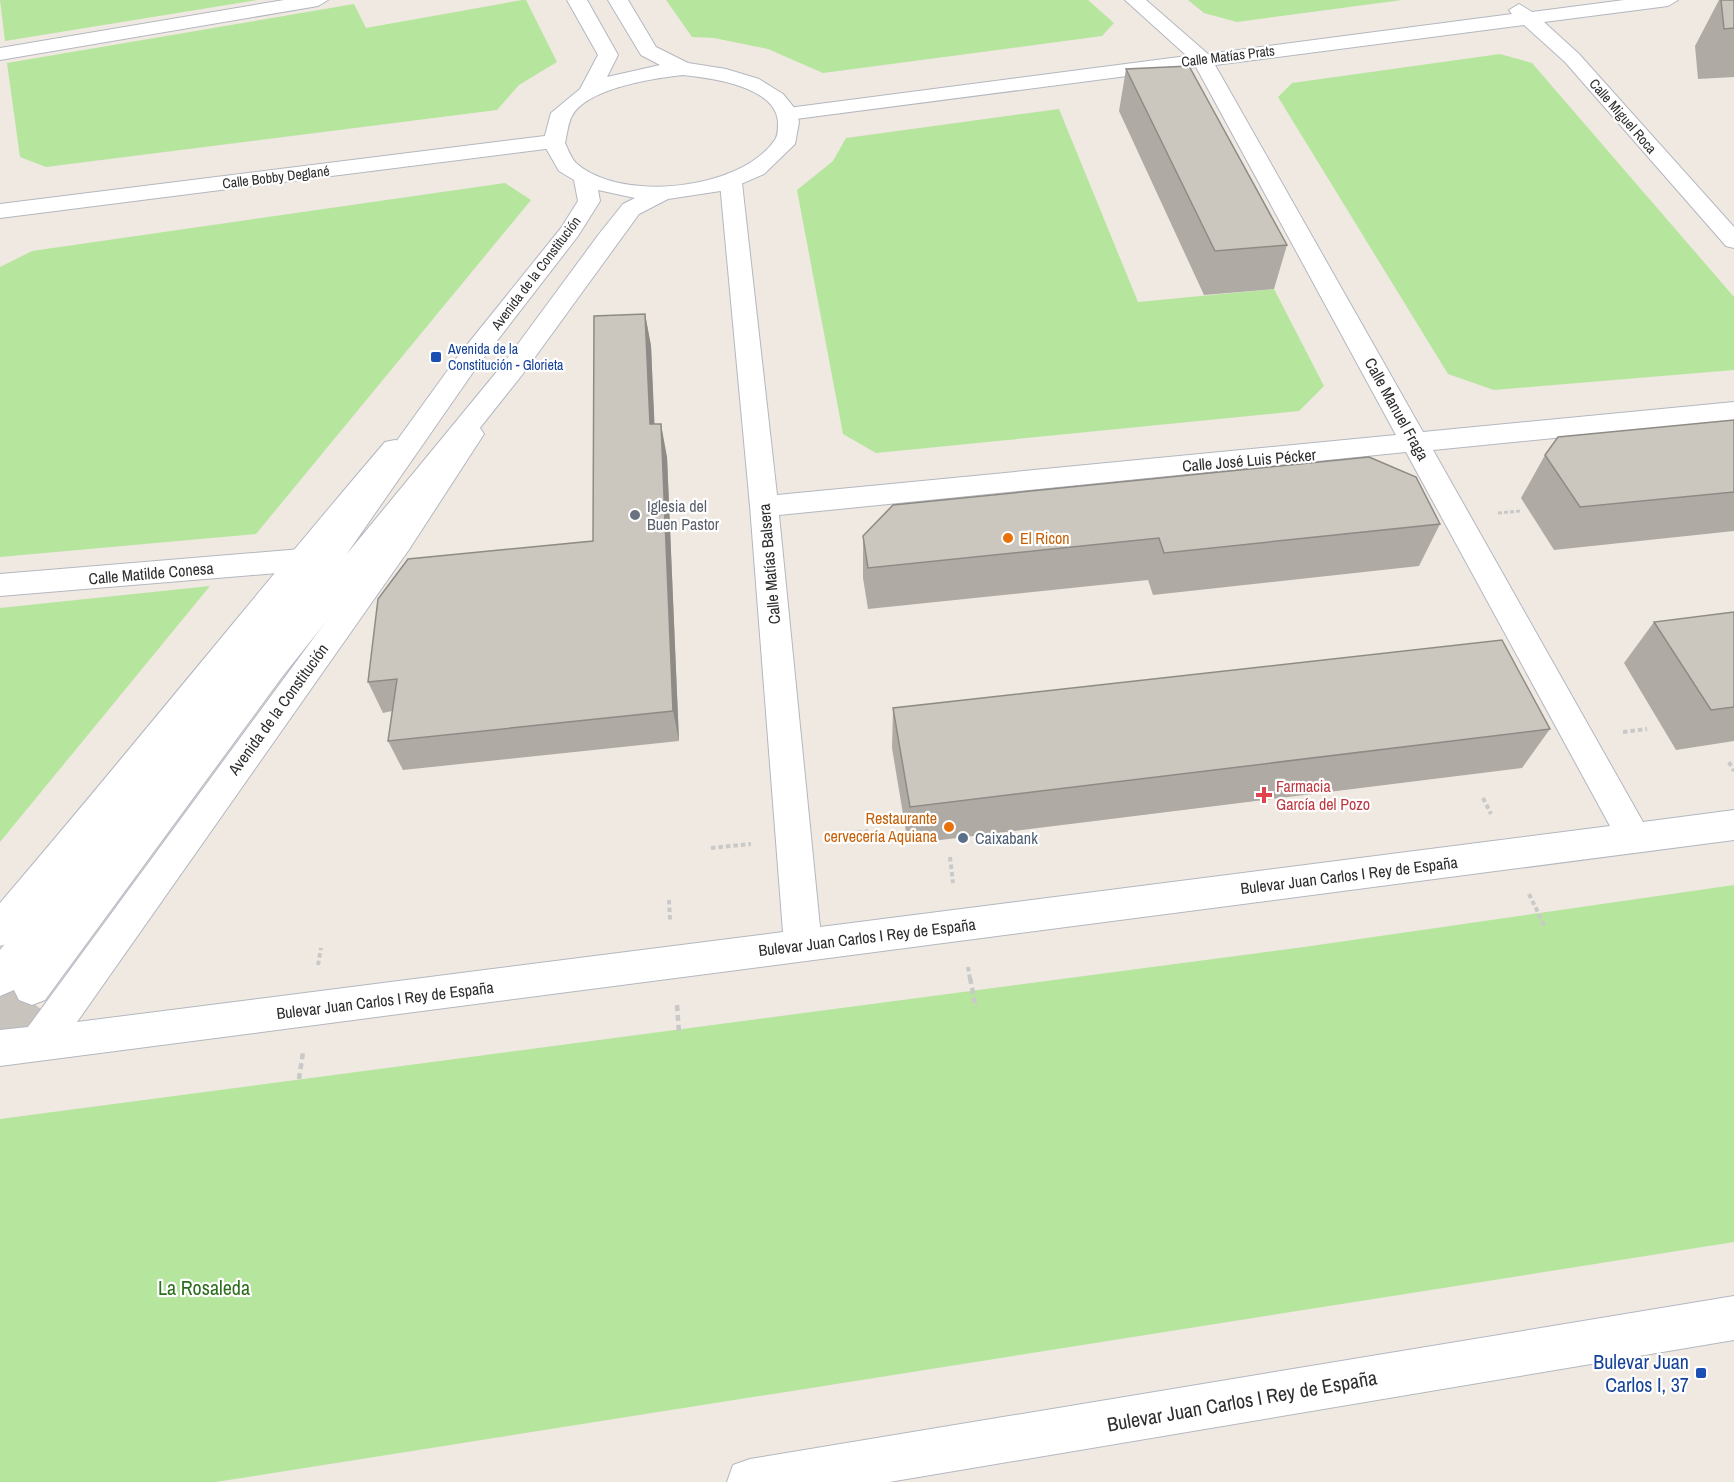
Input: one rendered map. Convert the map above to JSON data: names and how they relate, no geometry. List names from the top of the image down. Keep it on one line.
{"streets":{"street":["Calle Matías Prats","Calle Miguel Roca","Calle Bobby Deglané","Avenida de la Constitución","Calle Manuel Fraga","Calle José Luis Pécker","Calle Matías Balsera","Calle Matilde Conesa","Bulevar Juan Carlos I Rey de España"]},"crossings":[["Calle Matías Prats","Calle Miguel Roca"],["Calle Matías Prats","Calle Manuel Fraga"],["Avenida de la Constitución","Calle Matilde Conesa"],["Avenida de la Constitución","Bulevar Juan Carlos I Rey de España"],["Calle Manuel Fraga","Calle José Luis Pécker"],["Calle Manuel Fraga","Bulevar Juan Carlos I Rey de España"],["Calle José Luis Pécker","Calle Matías Balsera"],["Calle Matías Balsera","Bulevar Juan Carlos I Rey de España"]],"parks":["La Rosaleda"],"places":{"transit":["Avenida de la Constitución - Glorieta","Bulevar Juan Carlos I, 37"],"other":["Iglesia del Buen Pastor","El Ricon","Restaurante cervecería Aquiana","Caixabank"],"health":["Farmacia García del Pozo"]}}
